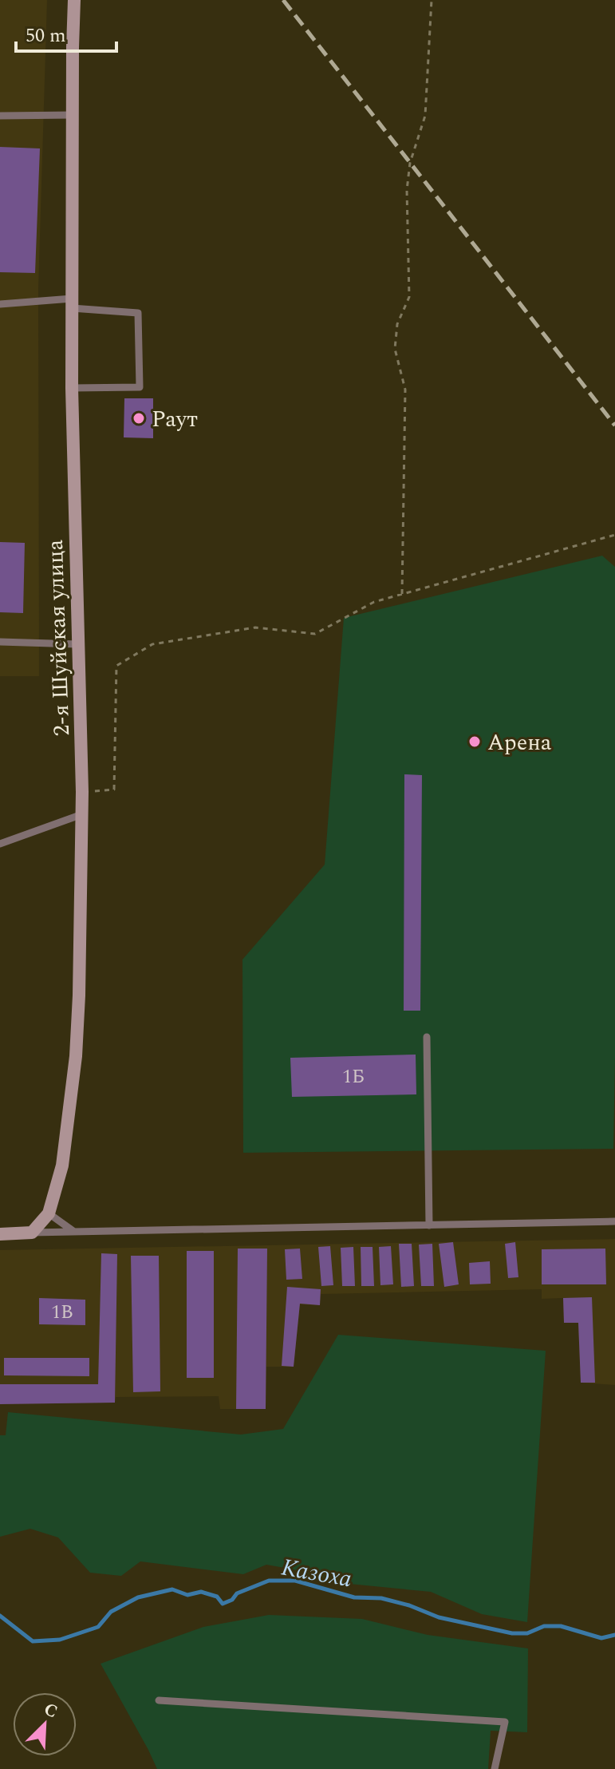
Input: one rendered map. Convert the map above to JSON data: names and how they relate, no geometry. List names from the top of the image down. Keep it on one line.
{"streets":{"street":["2-я Шуйская улица"]},"water":["Казоха"],"places":["Раут","Арена"],"house_numbers":["1Б","1В"],"scale_bar":"50 m","north":"top right"}
